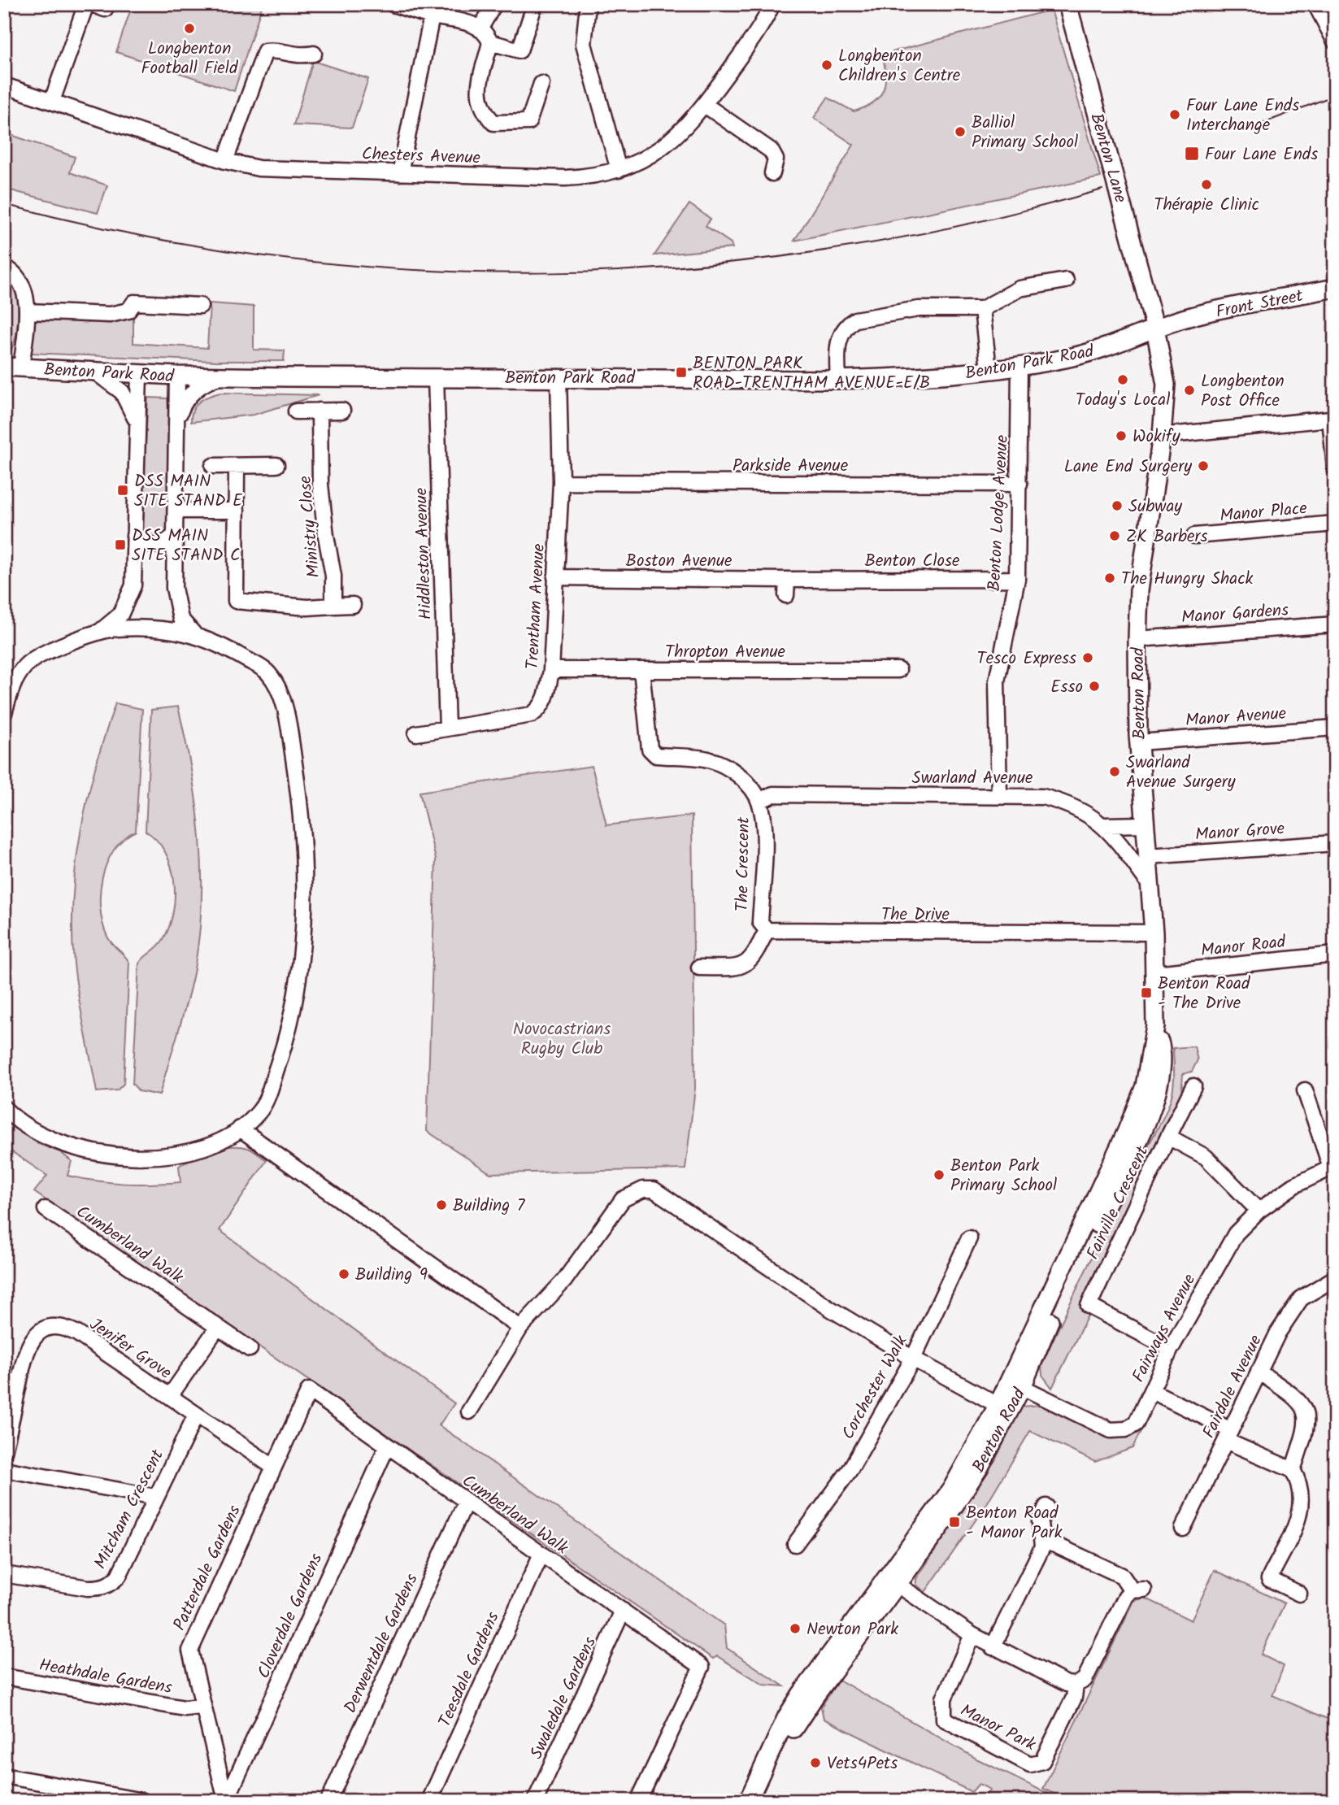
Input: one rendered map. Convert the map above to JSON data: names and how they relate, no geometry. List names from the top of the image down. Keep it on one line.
{"streets":{"main road":["Benton Lane","Front Street","Benton Park Road","Benton Road"],"street":["Chesters Avenue","Parkside Avenue","Manor Place","Benton Lodge Avenue","Ministry Close","Hiddleston Avenue","Boston Avenue","Benton Close","Trentham Avenue","Manor Gardens","Thropton Avenue","Manor Avenue","Swarland Avenue","Manor Grove","The Crescent","The Drive","Manor Road","Fairville Crescent","Cumberland Walk","Fairways Avenue","Jenifer Grove","Fairdale Avenue","Corchester Walk","Mitcham Crescent","Patterdale Gardens","Cloverdale Gardens","Derwentdale Gardens","Teesdale Gardens","Heathdale Gardens","Swaledale Gardens","Manor Park"]},"crossings":[["Benton Lane","Front Street"],["Benton Lane","Benton Park Road"],["Benton Lane","Benton Road"],["Front Street","Benton Park Road"],["Front Street","Benton Road"],["Benton Park Road","Benton Lodge Avenue"],["Benton Park Road","Hiddleston Avenue"],["Benton Park Road","Trentham Avenue"],["Benton Park Road","Benton Road"],["Parkside Avenue","Benton Lodge Avenue"],["Parkside Avenue","Trentham Avenue"],["Benton Lodge Avenue","Benton Close"],["Benton Lodge Avenue","Swarland Avenue"],["Hiddleston Avenue","Trentham Avenue"],["Boston Avenue","Benton Close"],["Boston Avenue","Trentham Avenue"],["Trentham Avenue","Thropton Avenue"],["Manor Gardens","Benton Road"],["Thropton Avenue","The Crescent"],["Benton Road","Manor Avenue"],["Benton Road","Swarland Avenue"],["Benton Road","Manor Grove"],["Benton Road","The Drive"],["Benton Road","Manor Road"],["Benton Road","Fairways Avenue"],["Swarland Avenue","The Crescent"],["The Crescent","The Drive"],["Fairville Crescent","Fairways Avenue"],["Cumberland Walk","Patterdale Gardens"],["Cumberland Walk","Cloverdale Gardens"],["Cumberland Walk","Derwentdale Gardens"],["Cumberland Walk","Teesdale Gardens"],["Cumberland Walk","Swaledale Gardens"],["Jenifer Grove","Mitcham Crescent"],["Jenifer Grove","Patterdale Gardens"],["Patterdale Gardens","Cloverdale Gardens"],["Patterdale Gardens","Heathdale Gardens"]],"parks":["Novocastrians Rugby Club"],"places":{"other":["Longbenton Football Field","Longbenton Children's Centre","Four Lane Ends Interchange","Balliol Primary School","Thérapie Clinic","Today's Local","Longbenton Post Office","Wokify","Lane End Surgery","Subway","ZK Barbers","The Hungry Shack","Tesco Express","Esso","Swarland Avenue Surgery","Benton Park Primary School","Building 7","Building 9","Newton Park","Vets4Pets"],"transit":["Four Lane Ends","BENTON PARK ROAD-TRENTHAM AVENUE-E/B","DSS MAIN SITE STAND E","DSS MAIN SITE STAND C","Benton Road - The Drive","Benton Road - Manor Park"]}}
